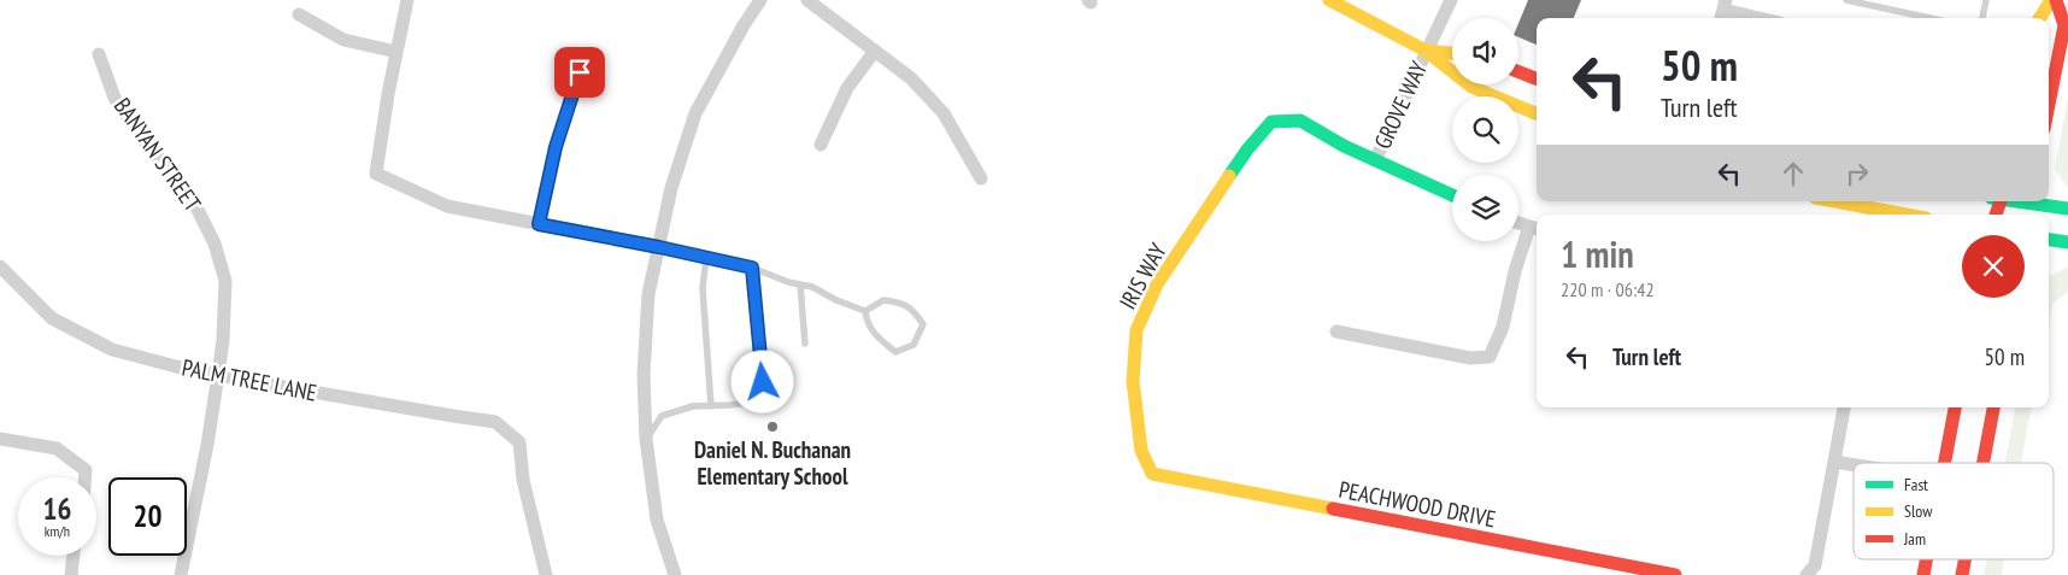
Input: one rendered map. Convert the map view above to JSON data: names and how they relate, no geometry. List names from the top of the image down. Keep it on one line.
{"streets":{"street":["GROVE WAY","BANYAN STREET","IRIS WAY","PALM TREE LANE","PEACHWOOD DRIVE"]},"crossings":[["GROVE WAY","IRIS WAY"],["BANYAN STREET","PALM TREE LANE"],["IRIS WAY","PEACHWOOD DRIVE"]],"places":["Daniel N. Buchanan Elementary School"],"legend":["Fast","Slow","Jam"],"page":{"turn":["50 m","Turn left"],"heading":["1 min","220 m · 06:42"],"list":[{"name":"Turn left","value":"50 m"}],"speed":"16 km/h","limit":"20"}}
